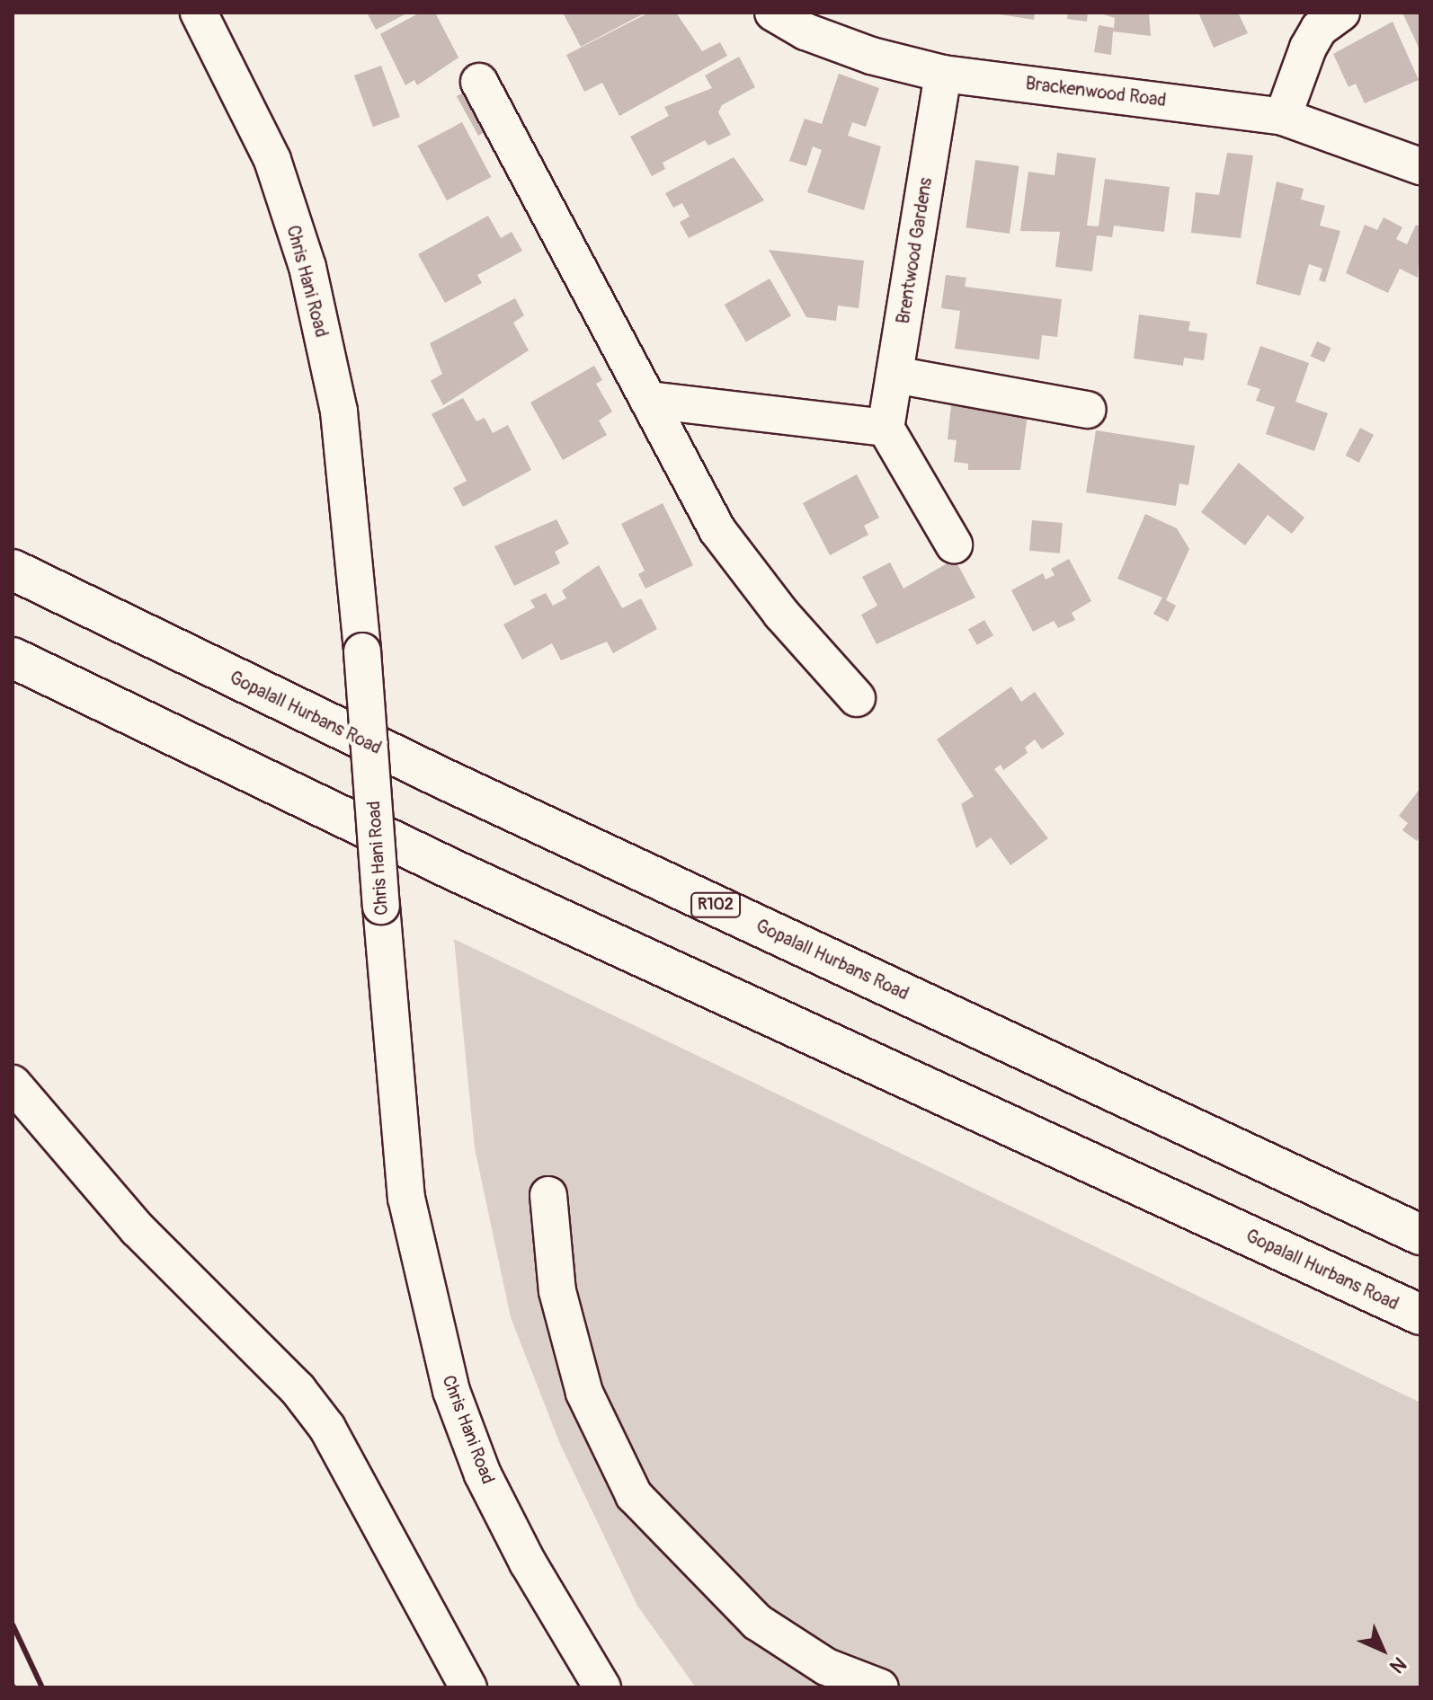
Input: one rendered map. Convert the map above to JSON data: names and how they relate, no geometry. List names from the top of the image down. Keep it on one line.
{"streets":{"highway":["Gopalall Hurbans Road","R102"],"street":["Brackenwood Road","Brentwood Gardens","Chris Hani Road"]},"crossings":[["Brackenwood Road","Brentwood Gardens"]],"north":"bottom right"}
